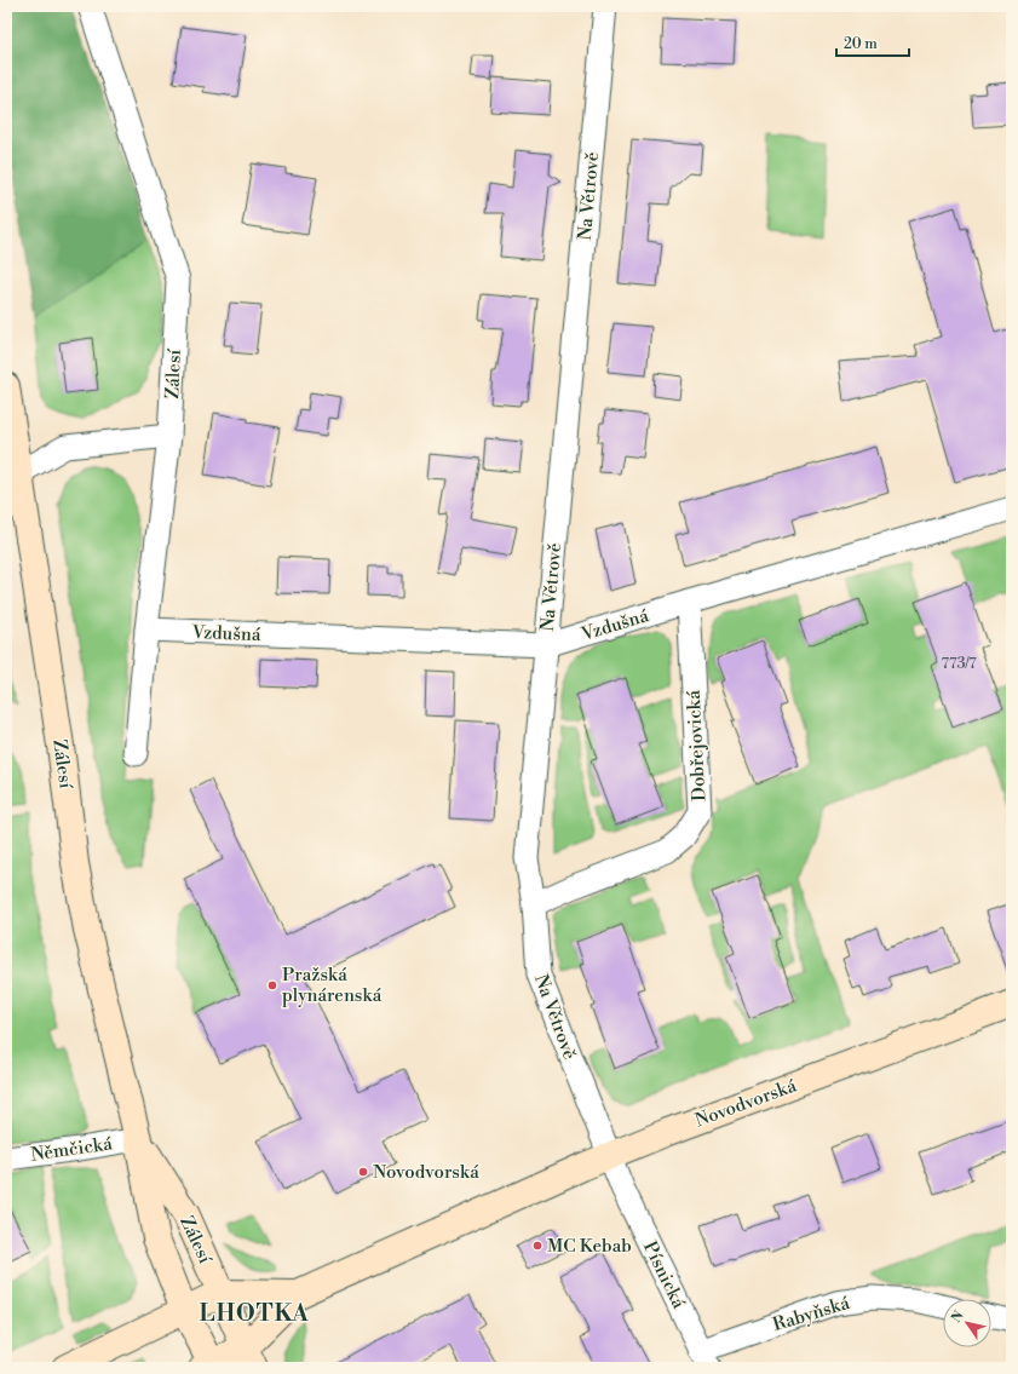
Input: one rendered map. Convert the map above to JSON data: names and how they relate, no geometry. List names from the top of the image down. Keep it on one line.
{"streets":{"main road":["Zálesí","Novodvorská"],"street":["Na Větrově","Vzdušná","Dobřejovická","Němčická","Písnická","Rabyňská"]},"crossings":[["Na Větrově","Vzdušná"],["Na Větrově","Dobřejovická"],["Na Větrově","Novodvorská"],["Na Větrově","Písnická"],["Zálesí","Vzdušná"],["Zálesí","Novodvorská"],["Zálesí","Němčická"],["Vzdušná","Dobřejovická"],["Novodvorská","Písnická"],["Písnická","Rabyňská"]],"districts":["LHOTKA"],"places":["Pražská plynárenská","Novodvorská","MC Kebab"],"house_numbers":["773/7"],"scale_bar":"20 m","north":"top left"}
